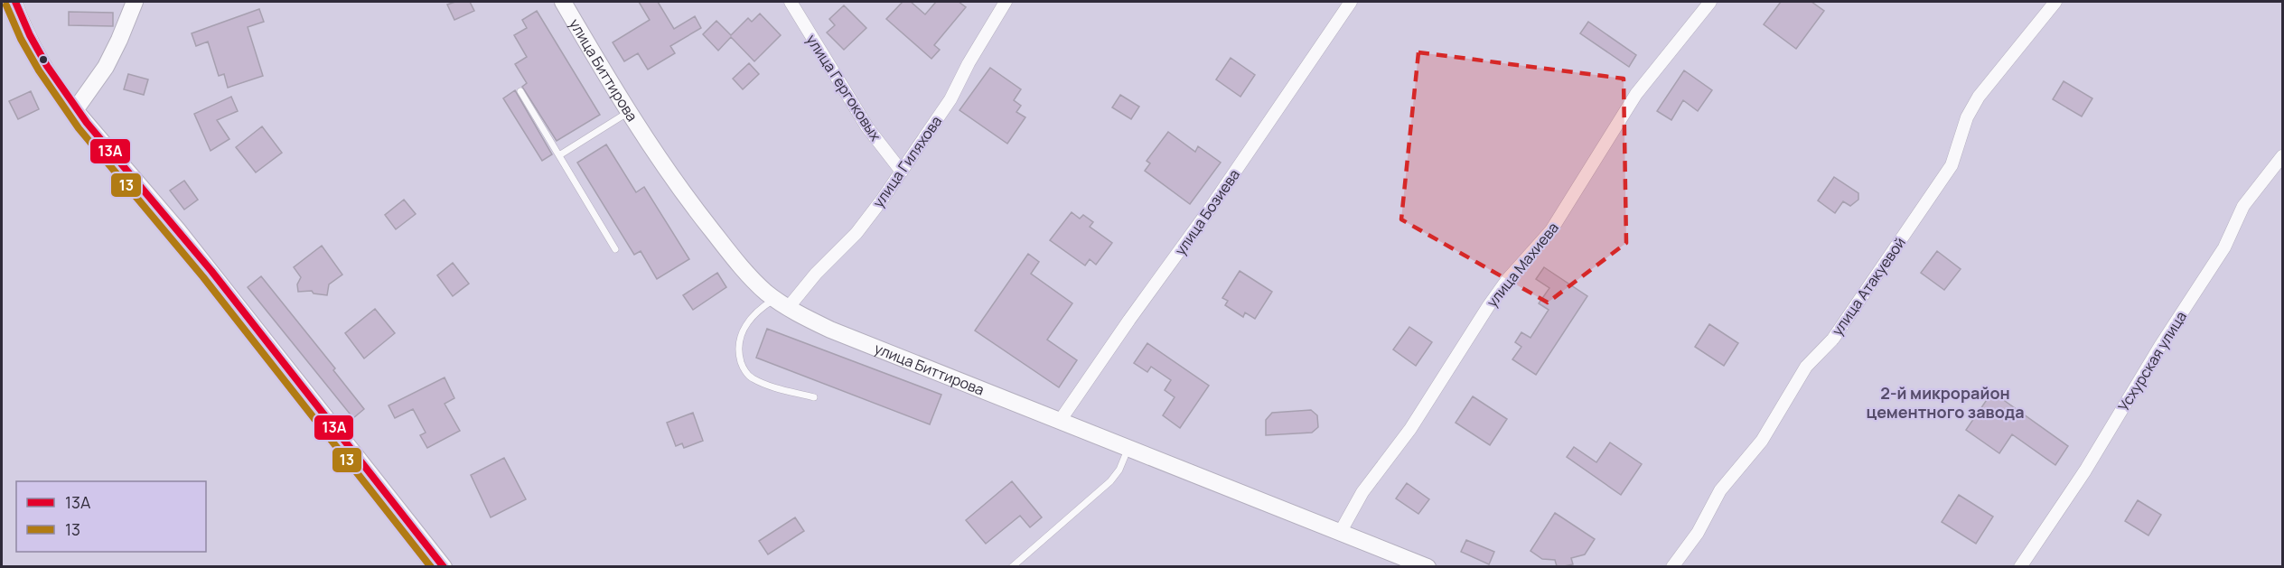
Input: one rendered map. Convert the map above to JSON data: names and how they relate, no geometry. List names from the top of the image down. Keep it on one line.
{"streets":{"street":["улица Биттирова","улица Гергоковых","улица Гиляхова","улица Бозиева","улица Махиева","улица Атакуевой","Усхурская улица"]},"crossings":[["улица Биттирова","улица Гиляхова"],["улица Биттирова","улица Бозиева"],["улица Биттирова","улица Махиева"],["улица Гергоковых","улица Гиляхова"]],"districts":["2-й микрорайон цементного завода"],"lines":["transit line 13А","transit line 13"],"legend":["13А","13"]}
